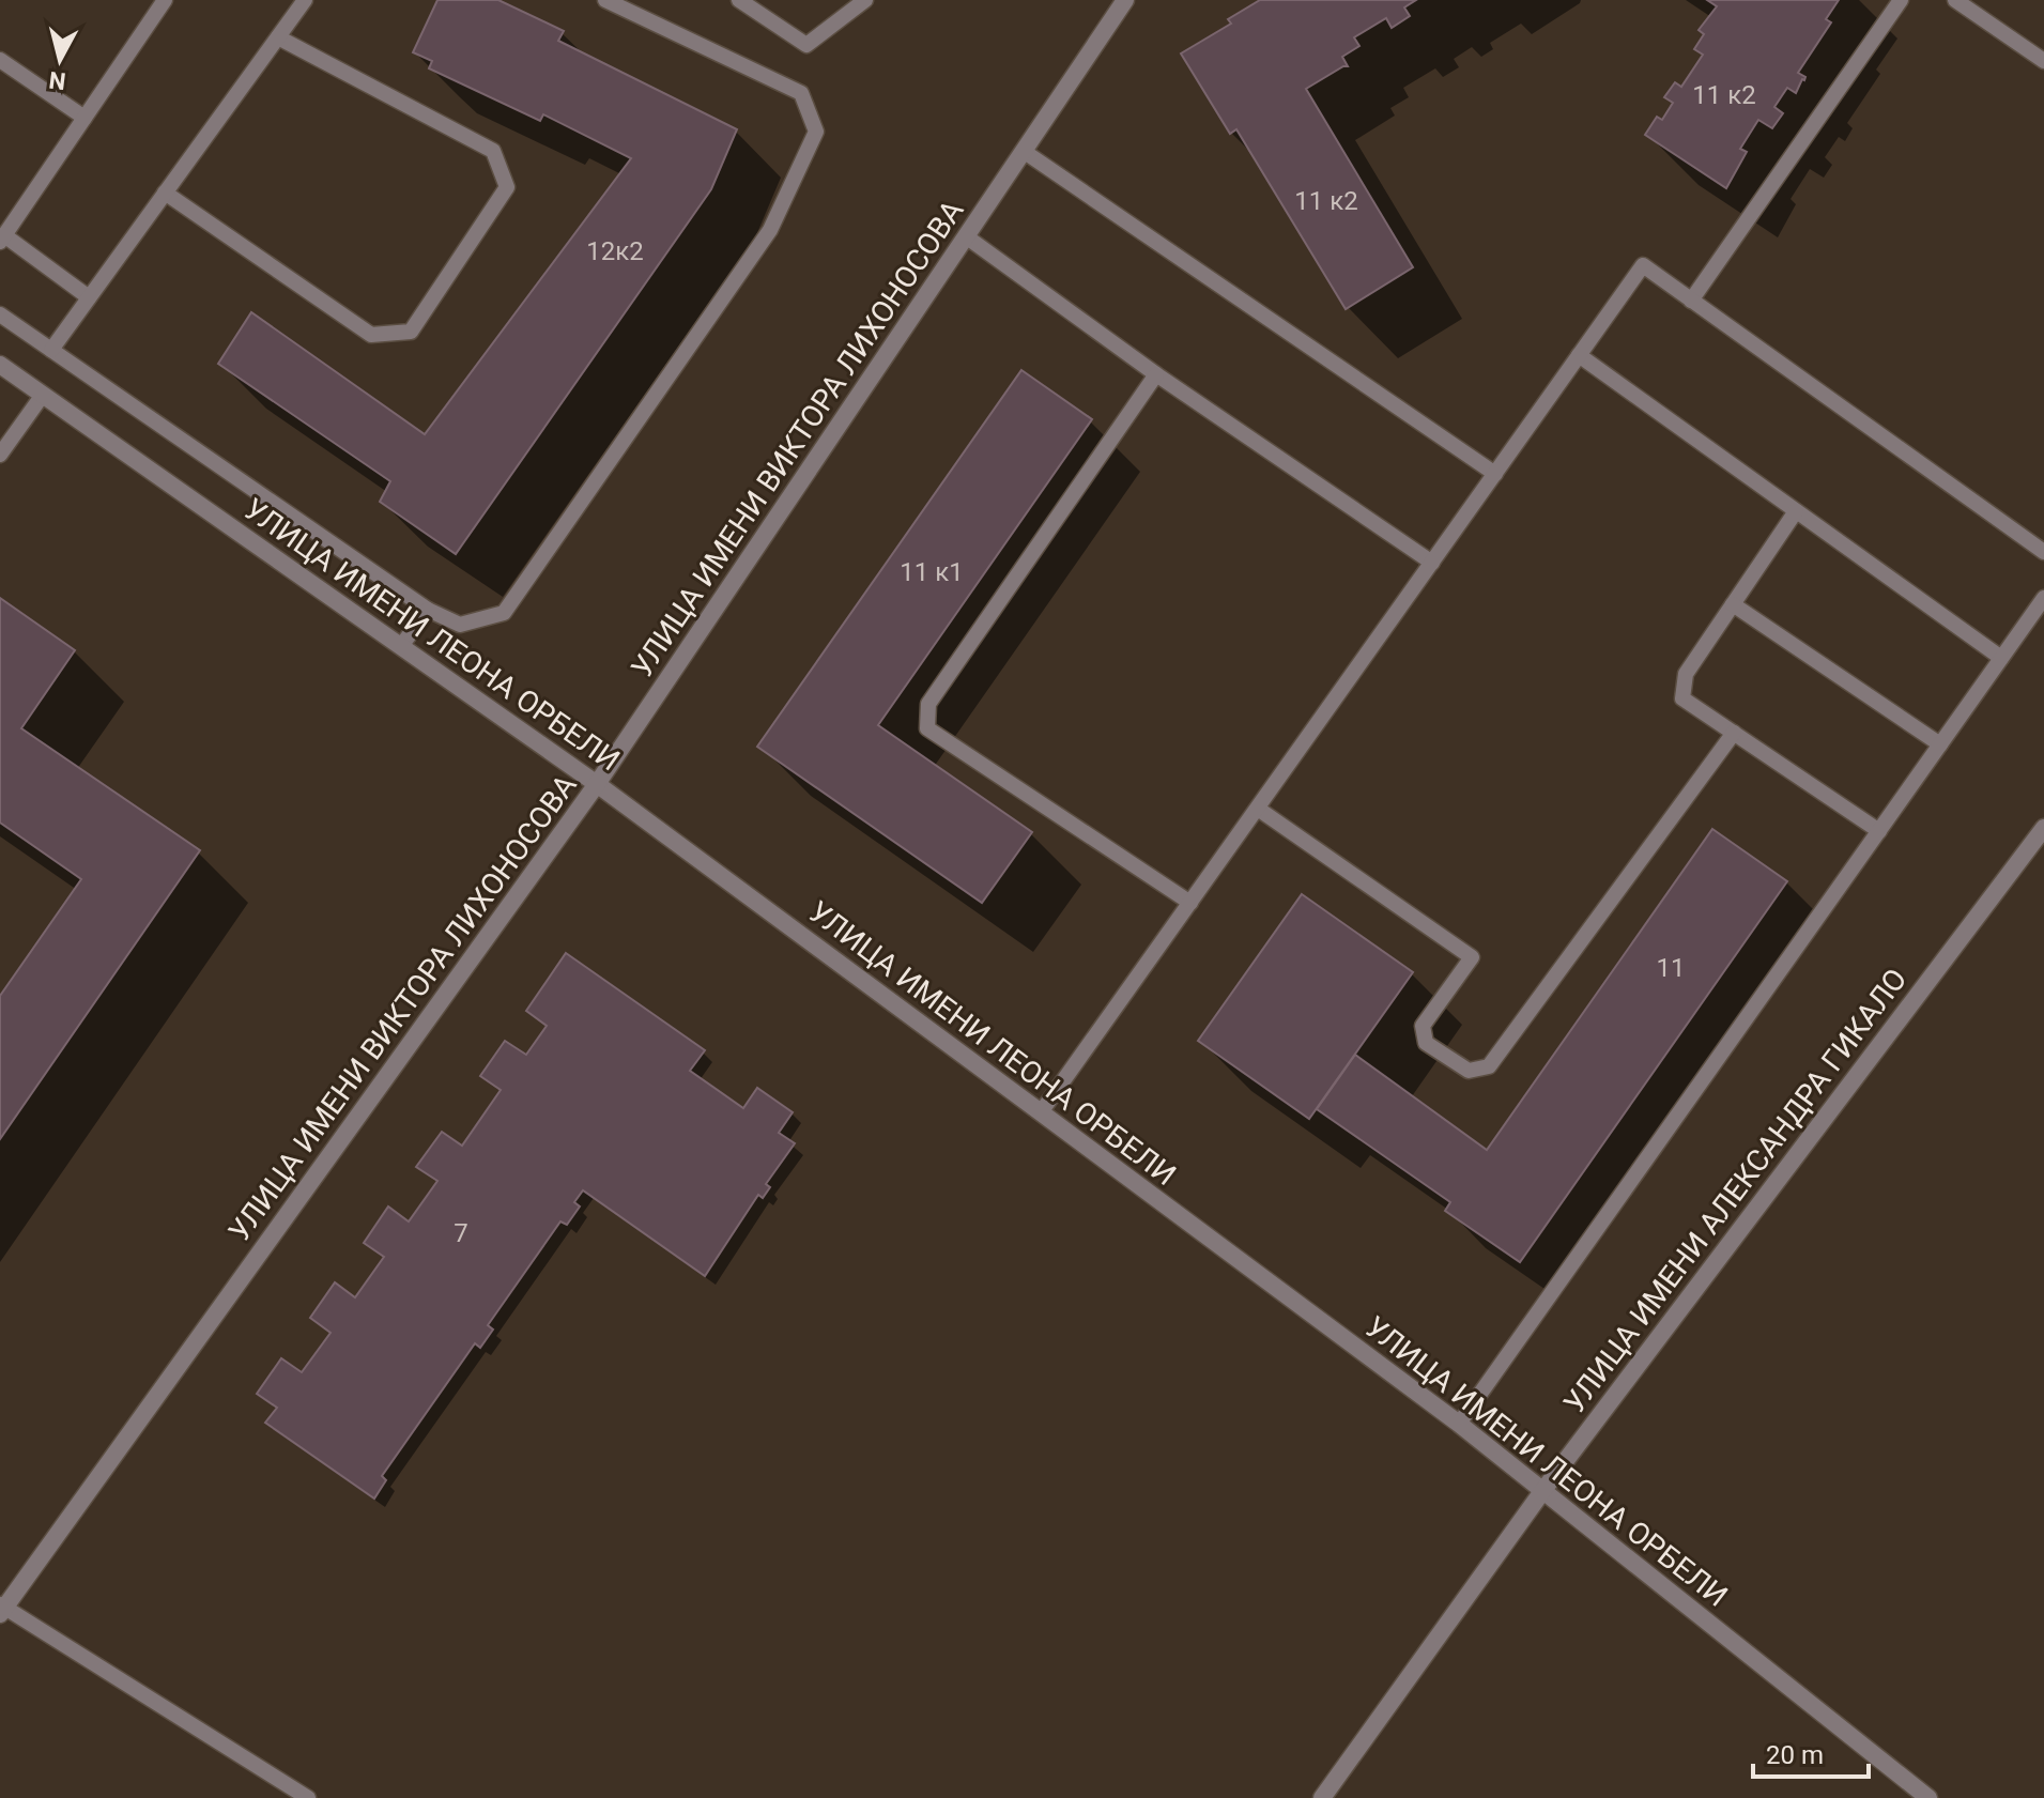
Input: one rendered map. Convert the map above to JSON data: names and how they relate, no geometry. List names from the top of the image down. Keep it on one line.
{"streets":{"street":["УЛИЦА ИМЕНИ ВИКТОРА ЛИХОНОСОВА","УЛИЦА ИМЕНИ ЛЕОНА ОРБЕЛИ","УЛИЦА ИМЕНИ АЛЕКСАНДРА ГИКАЛО"]},"crossings":[["УЛИЦА ИМЕНИ ВИКТОРА ЛИХОНОСОВА","УЛИЦА ИМЕНИ ЛЕОНА ОРБЕЛИ"],["УЛИЦА ИМЕНИ ЛЕОНА ОРБЕЛИ","УЛИЦА ИМЕНИ АЛЕКСАНДРА ГИКАЛО"]],"house_numbers":["11 к2","11 к2","12к2","11 к1","11","7"],"scale_bar":"20 m","north":"bottom"}
